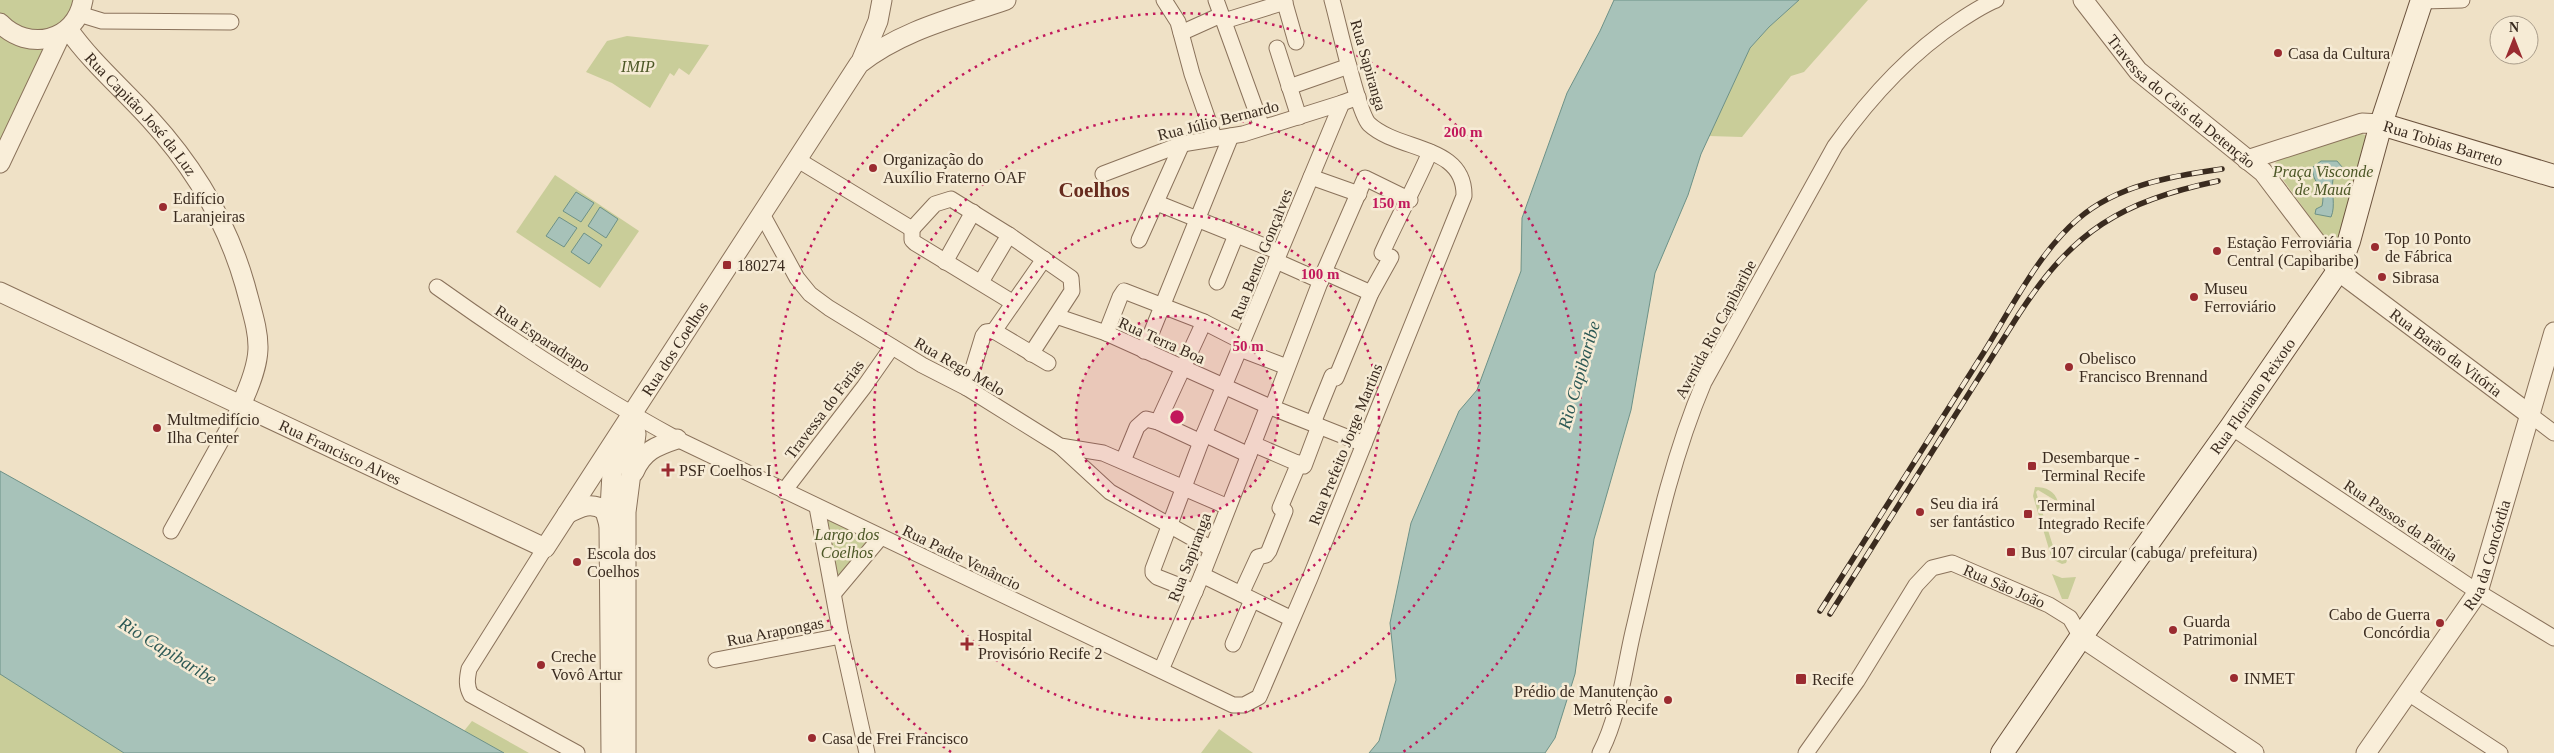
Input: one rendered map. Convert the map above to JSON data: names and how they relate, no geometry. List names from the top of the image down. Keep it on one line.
{"streets":{"main road":["Rua Tobias Barreto","Rua Floriano Peixoto"],"street":["Rua Sapiranga","Travessa do Cais da Detenção","Rua Capitão José da Luz","Rua Júlio Bernardo","Rua Bento Gonçalves","Avenida Rio Capibaribe","Rua Esparadrapo","Rua Terra Boa","Rua dos Coelhos","Rua Barão da Vitória","Rua Rego Melo","Travessa do Farias","Rua Prefeito Jorge Martins","Rua Francisco Alves","Rua Passos da Pátria","Rua da Concórdia","Rua Padre Venâncio","Rua São João","Rua Arapongas"]},"crossings":[["Rua Sapiranga","Rua Bento Gonçalves"],["Rua Sapiranga","Rua Terra Boa"],["Rua Sapiranga","Rua Rego Melo"],["Rua Sapiranga","Rua Prefeito Jorge Martins"],["Rua Sapiranga","Rua Padre Venâncio"],["Travessa do Cais da Detenção","Rua Tobias Barreto"],["Travessa do Cais da Detenção","Rua Barão da Vitória"],["Travessa do Cais da Detenção","Rua Floriano Peixoto"],["Rua Capitão José da Luz","Rua Francisco Alves"],["Rua Júlio Bernardo","Rua Bento Gonçalves"],["Rua Tobias Barreto","Rua Floriano Peixoto"],["Rua Bento Gonçalves","Rua Terra Boa"],["Rua Bento Gonçalves","Rua Rego Melo"],["Rua Esparadrapo","Rua dos Coelhos"],["Rua Esparadrapo","Rua Padre Venâncio"],["Rua Terra Boa","Rua Prefeito Jorge Martins"],["Rua dos Coelhos","Rua Rego Melo"],["Rua dos Coelhos","Rua Francisco Alves"],["Rua dos Coelhos","Rua Padre Venâncio"],["Rua Barão da Vitória","Rua Floriano Peixoto"],["Rua Barão da Vitória","Rua da Concórdia"],["Rua Rego Melo","Travessa do Farias"],["Rua Floriano Peixoto","Rua Passos da Pátria"],["Rua Floriano Peixoto","Rua São João"],["Travessa do Farias","Rua Padre Venâncio"],["Rua Prefeito Jorge Martins","Rua Padre Venâncio"],["Rua Passos da Pátria","Rua da Concórdia"]],"districts":["Coelhos"],"water":["Rio Capibaribe"],"parks":["IMIP","Praça Visconde de Mauá","Largo dos Coelhos"],"places":{"other":["Casa da Cultura","Organização do Auxílio Fraterno OAF","Edifício Laranjeiras","Top 10 Ponto de Fábrica","Estação Ferroviária Central (Capibaribe)","Sibrasa","Museu Ferroviário","Obelisco Francisco Brennand","Multmedifício Ilha Center","Seu dia irá ser fantástico","Escola dos Coelhos","Cabo de Guerra Concórdia","Guarda Patrimonial","Creche Vovô Artur","INMET","Prédio de Manutenção Metrô Recife","Casa de Frei Francisco"],"transit":["180274","Desembarque - Terminal Recife","Terminal Integrado Recife","Bus 107 circular (cabuga/ prefeitura)","Recife"],"health":["PSF Coelhos I","Hospital Provisório Recife 2"]},"north":"top","rings":["200 m","150 m","100 m","50 m"]}
